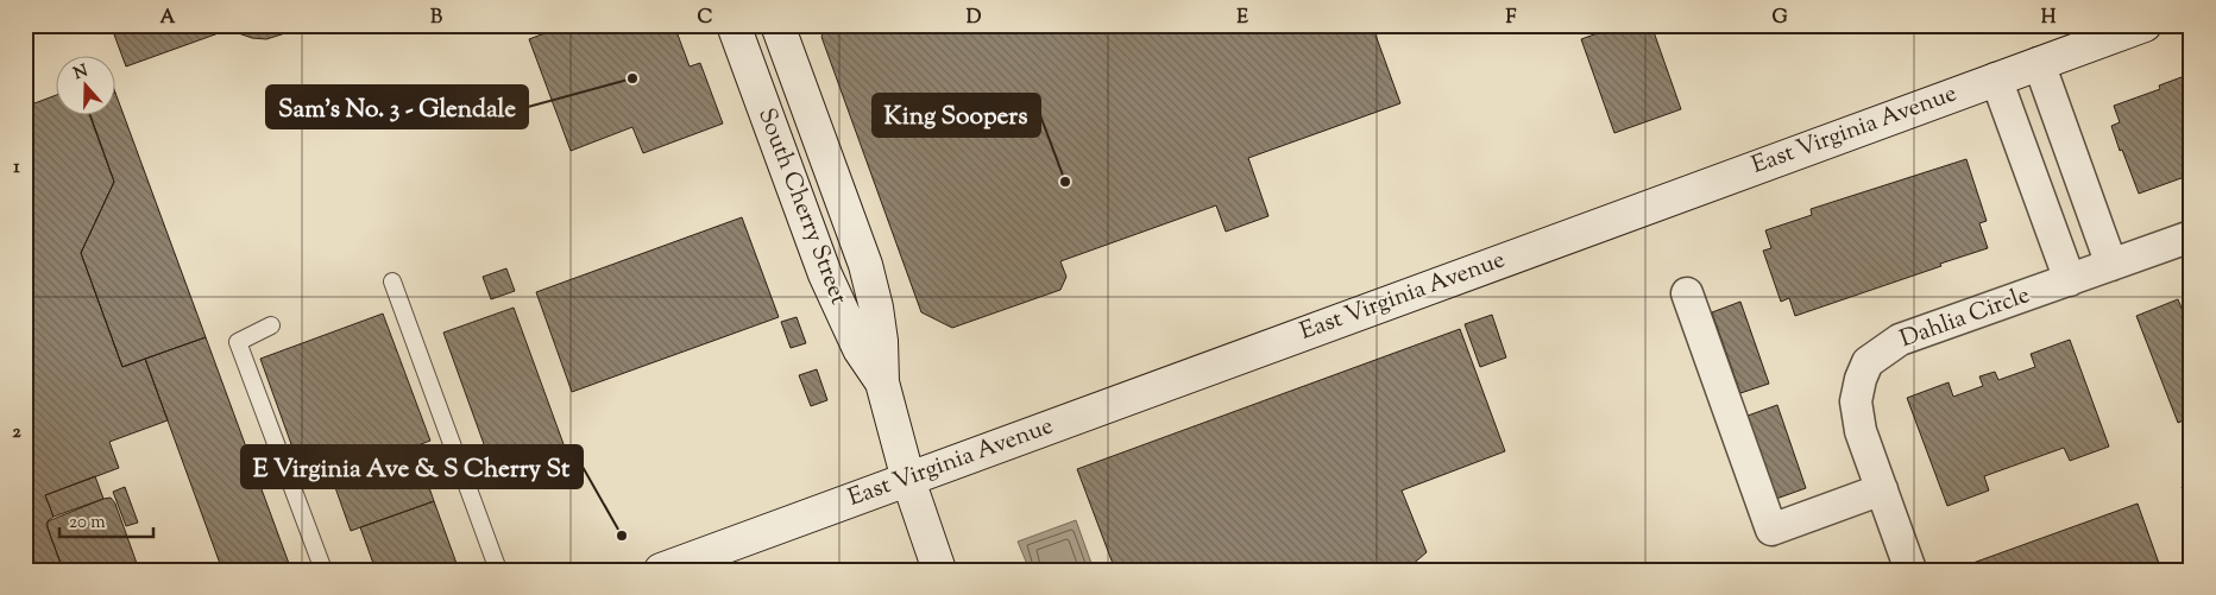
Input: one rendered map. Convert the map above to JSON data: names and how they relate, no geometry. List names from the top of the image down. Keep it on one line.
{"streets":{"street":["East Virginia Avenue","South Cherry Street","Dahlia Circle"]},"crossings":[["East Virginia Avenue","South Cherry Street"]],"places":["Sam's No. 3 - Glendale","King Soopers","E Virginia Ave & S Cherry St"],"scale_bar":"20 m","north":"top","grid":{"columns":["A","B","C","D","E","F","G","H"],"rows":["1","2"]}}
